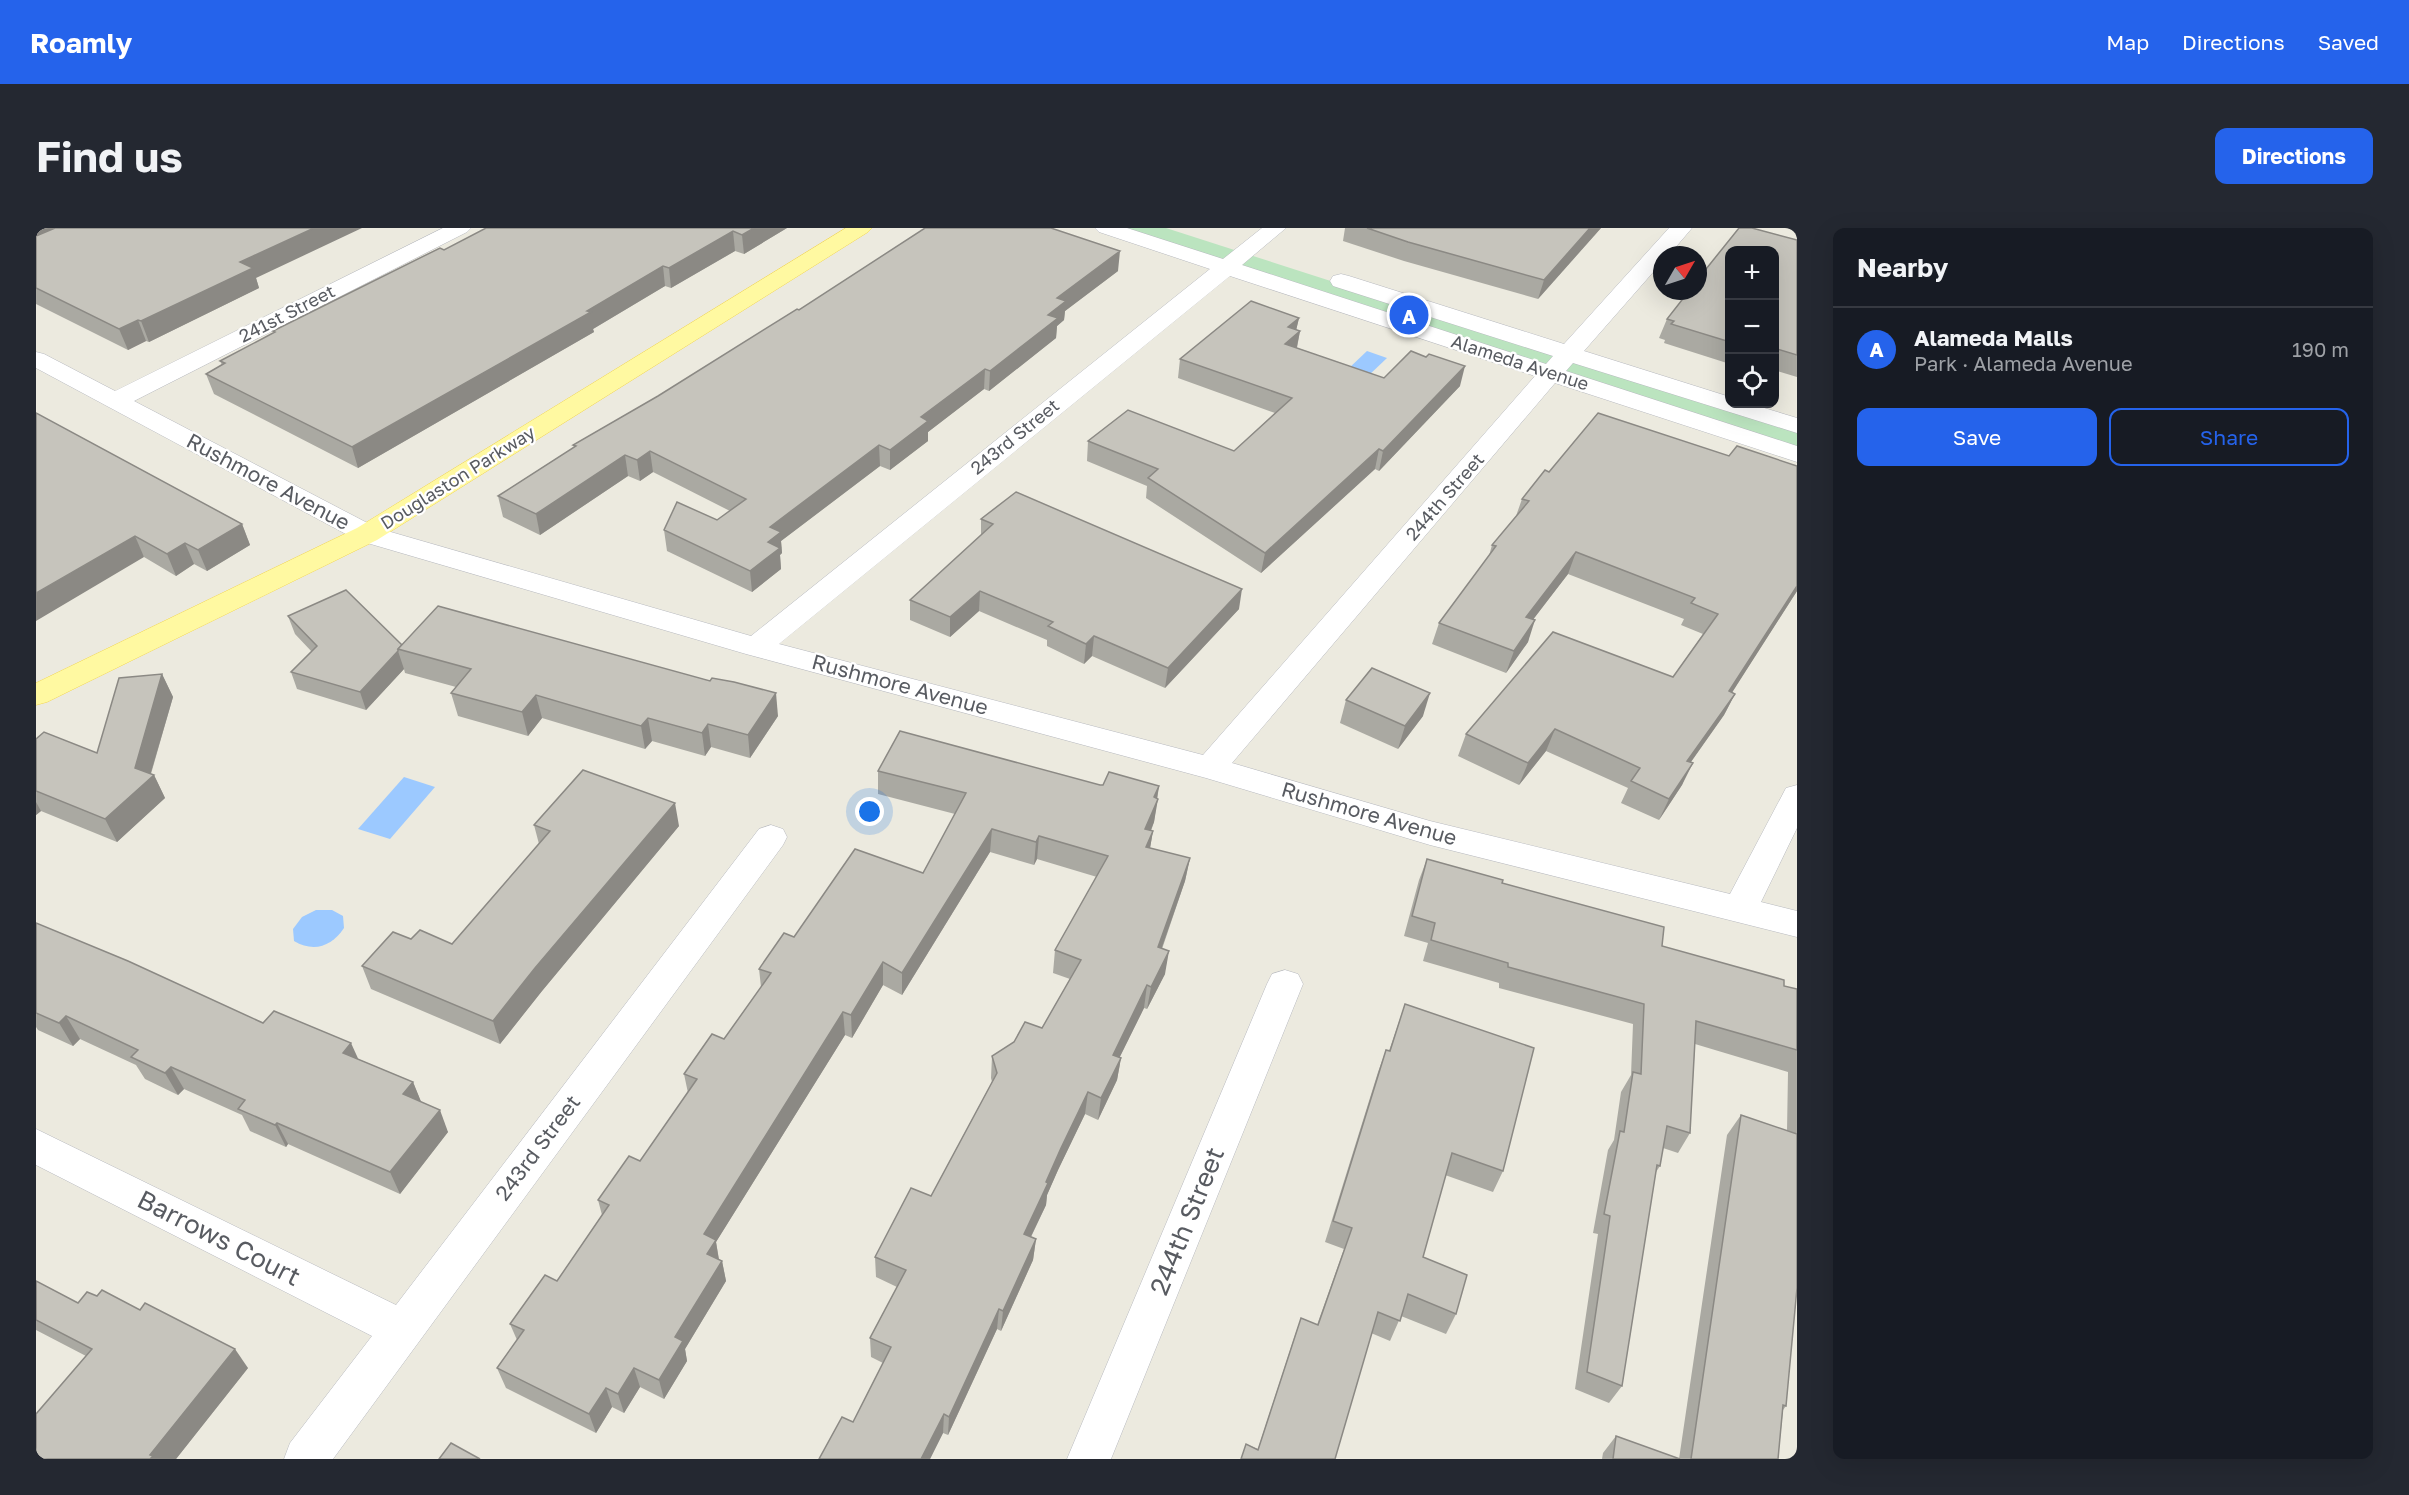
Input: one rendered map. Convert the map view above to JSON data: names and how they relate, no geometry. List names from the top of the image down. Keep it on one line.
{"streets":{"main road":["Douglaston Parkway"],"street":["241st Street","Alameda Avenue","243rd Street","Rushmore Avenue","244th Street","Barrows Court"]},"crossings":[["241st Street","Rushmore Avenue"],["Alameda Avenue","243rd Street"],["Alameda Avenue","244th Street"],["243rd Street","Rushmore Avenue"],["243rd Street","Barrows Court"],["Douglaston Parkway","Rushmore Avenue"],["Rushmore Avenue","244th Street"]],"north":"top right","page":{"header":"Roamly","nav":["Map","Directions","Saved"],"buttons":["Directions",["Save","Share"]],"title":"Find us","heading":"Nearby","map_buttons":["+","−"],"pins":"A","list":[{"mark":"A","name":"Alameda Malls","note":"Park · Alameda Avenue","value":"190 m"}]}}
